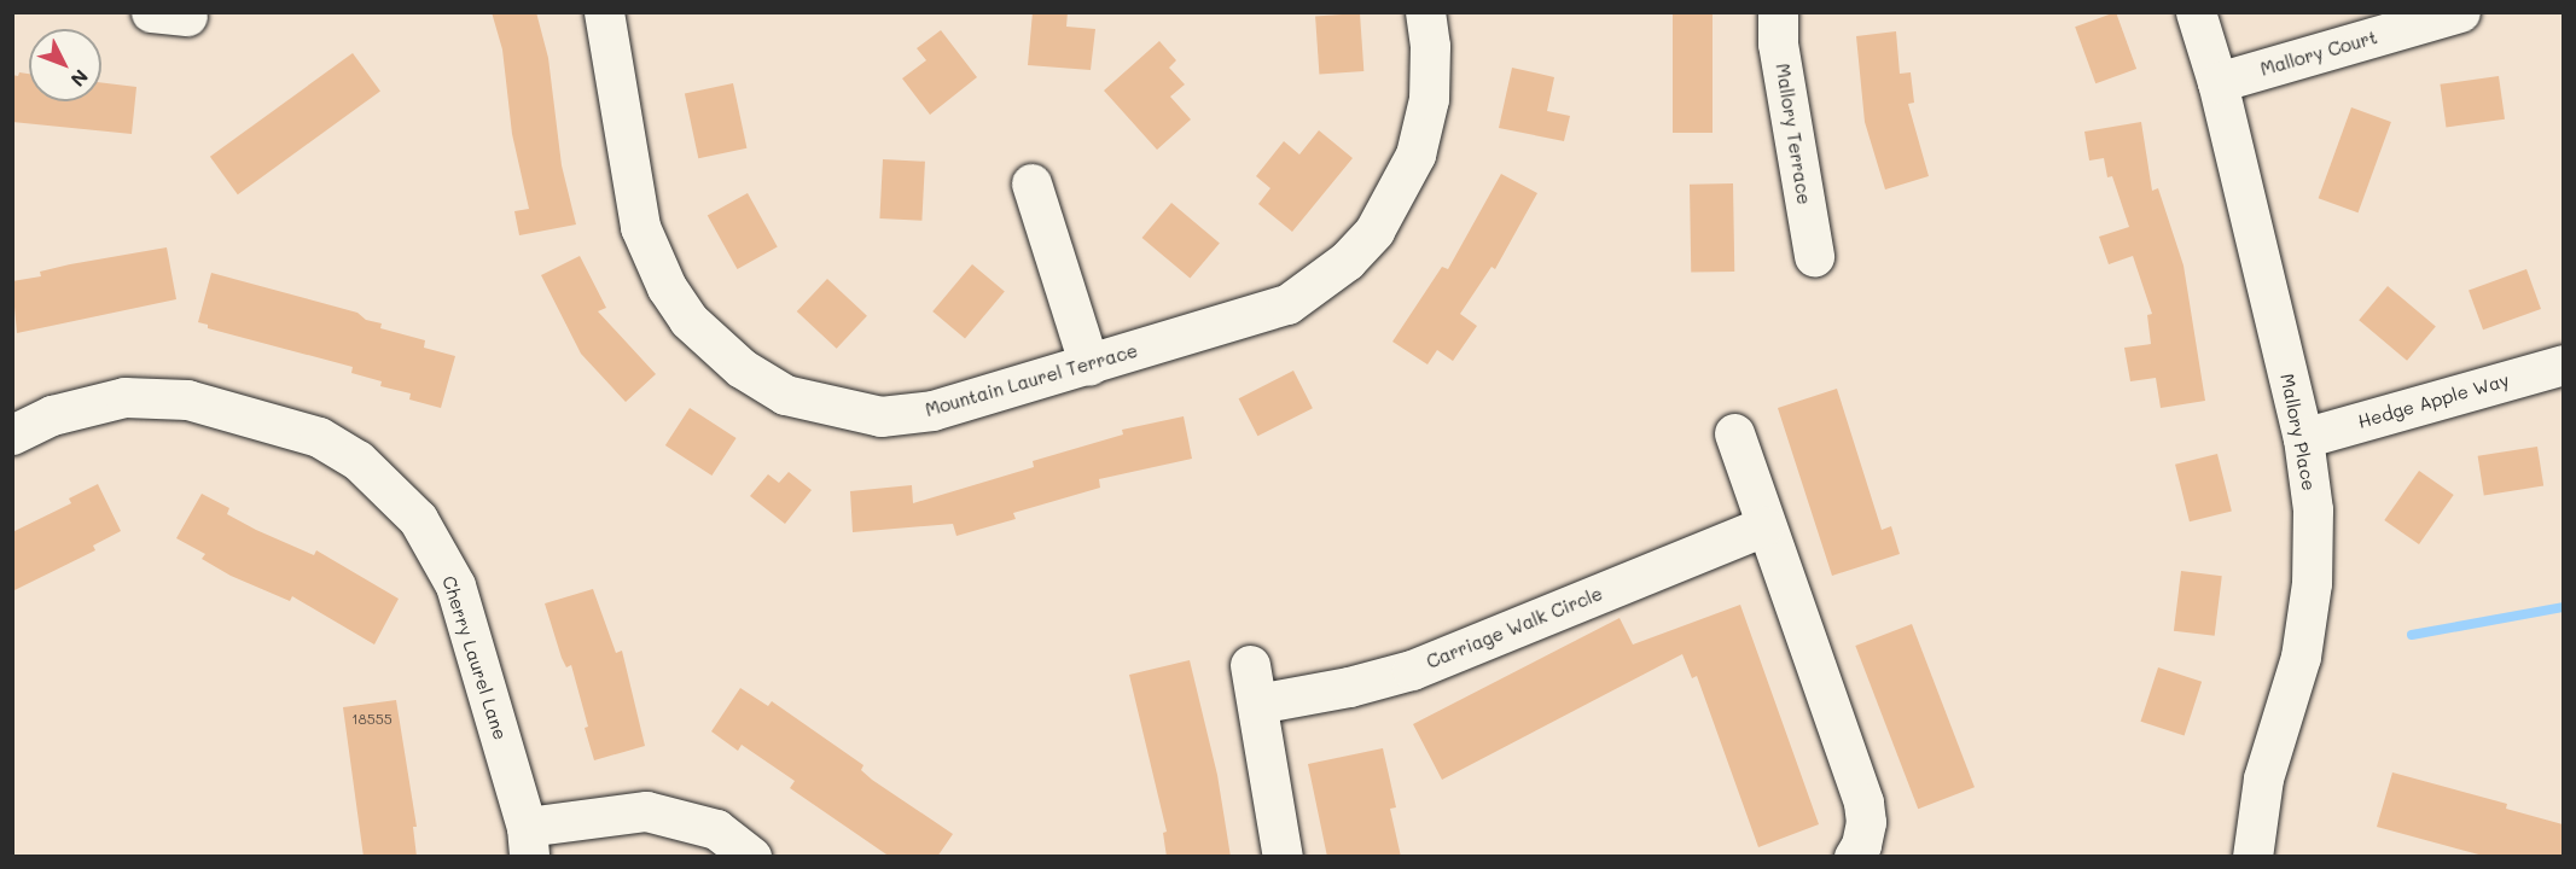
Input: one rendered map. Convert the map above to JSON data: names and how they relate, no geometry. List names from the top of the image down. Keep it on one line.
{"streets":{"street":["Mallory Court","Mallory Terrace","Mountain Laurel Terrace","Hedge Apple Way","Mallory Place","Carriage Walk Circle","Cherry Laurel Lane"]},"crossings":[["Mallory Court","Mallory Place"],["Hedge Apple Way","Mallory Place"]],"house_numbers":["18555"],"north":"bottom right"}
